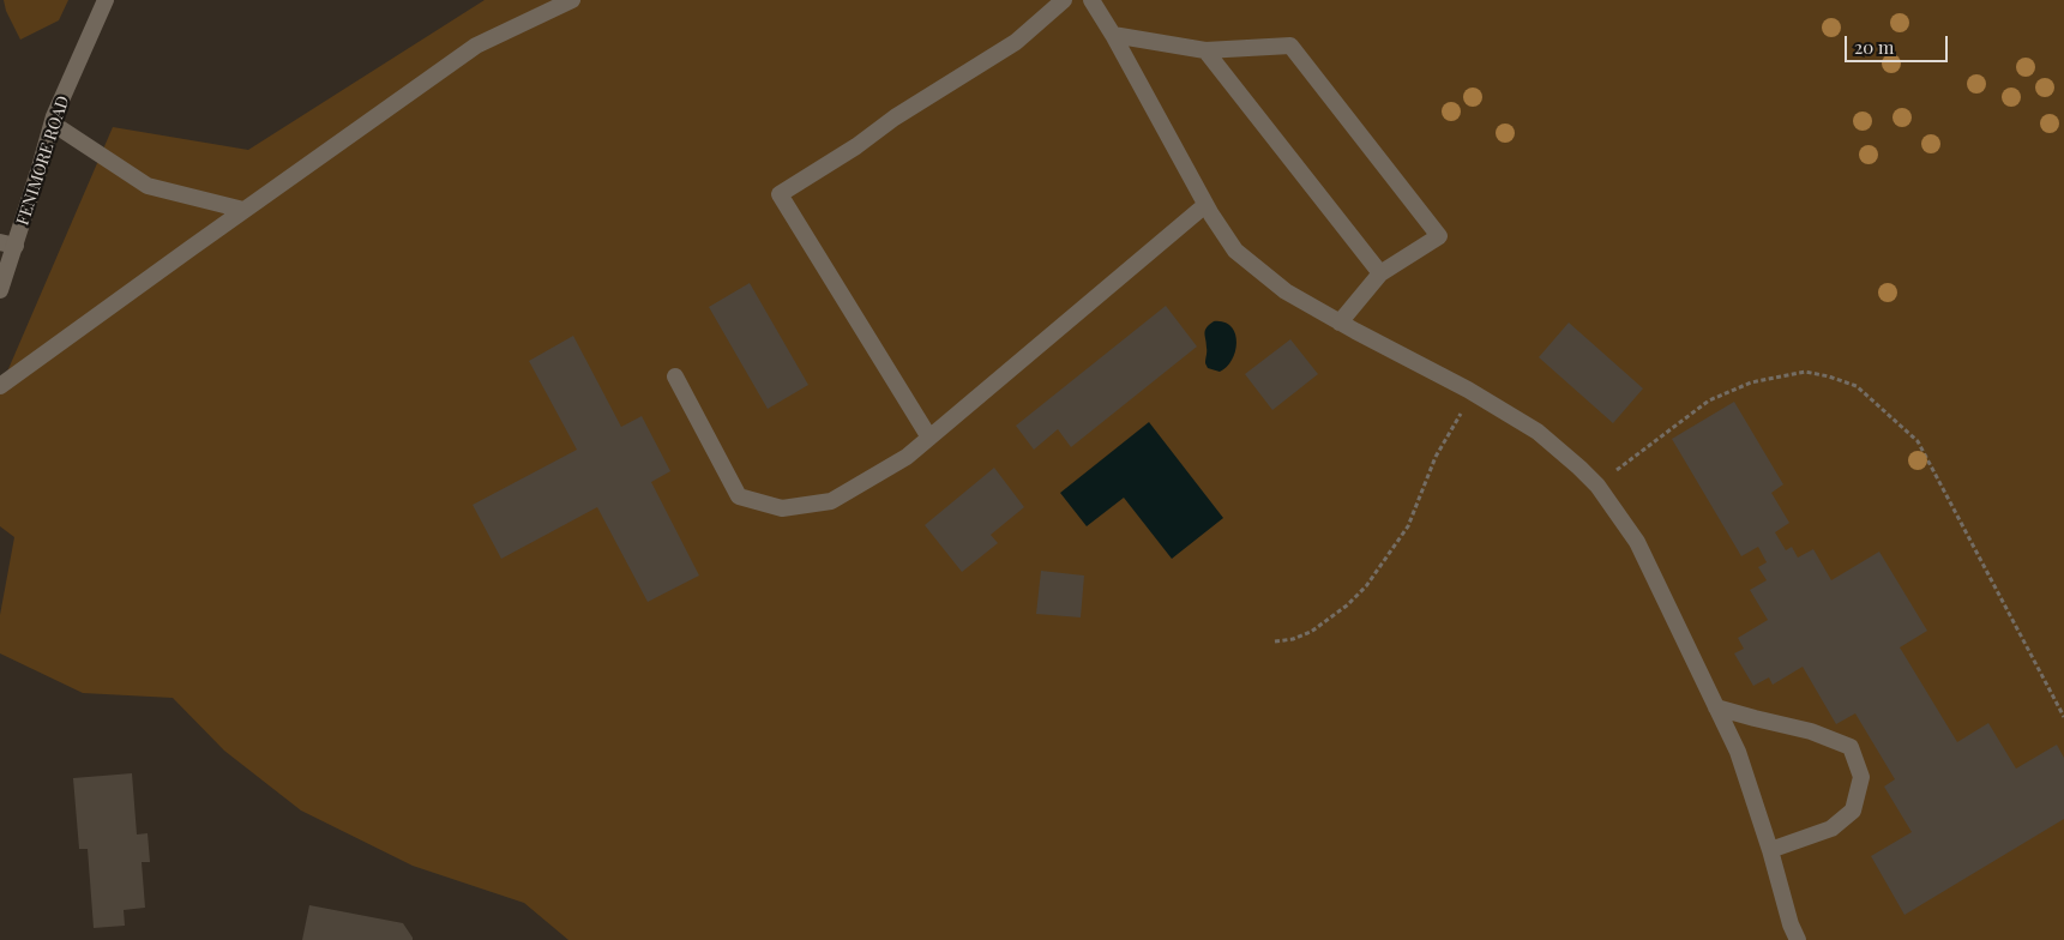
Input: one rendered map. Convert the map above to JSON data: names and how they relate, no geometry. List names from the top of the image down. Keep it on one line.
{"streets":{"street":["FENIMORE ROAD"]},"scale_bar":"20 m"}
